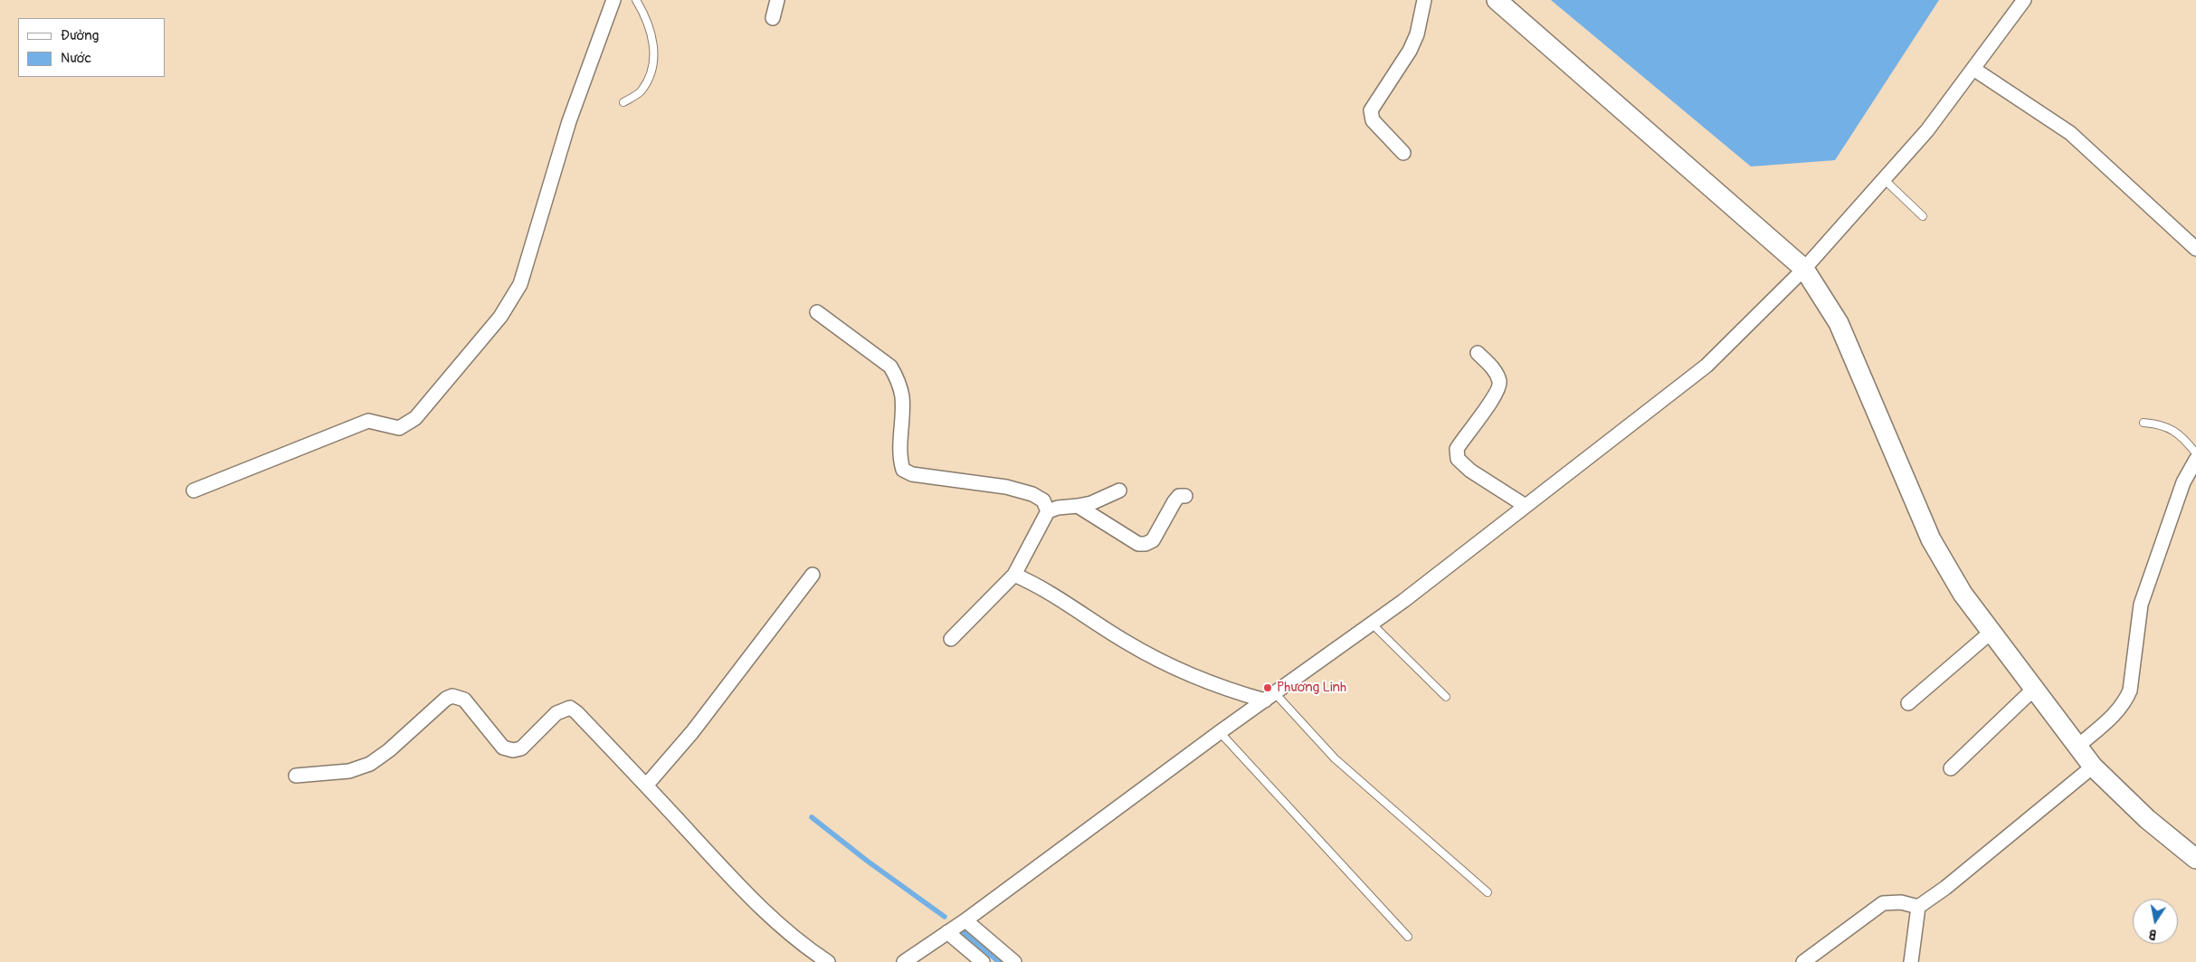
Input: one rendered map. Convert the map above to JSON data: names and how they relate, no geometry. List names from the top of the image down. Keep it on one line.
{"places":["Phương Linh"],"legend":["Đường","Nước"],"north":"bottom"}
